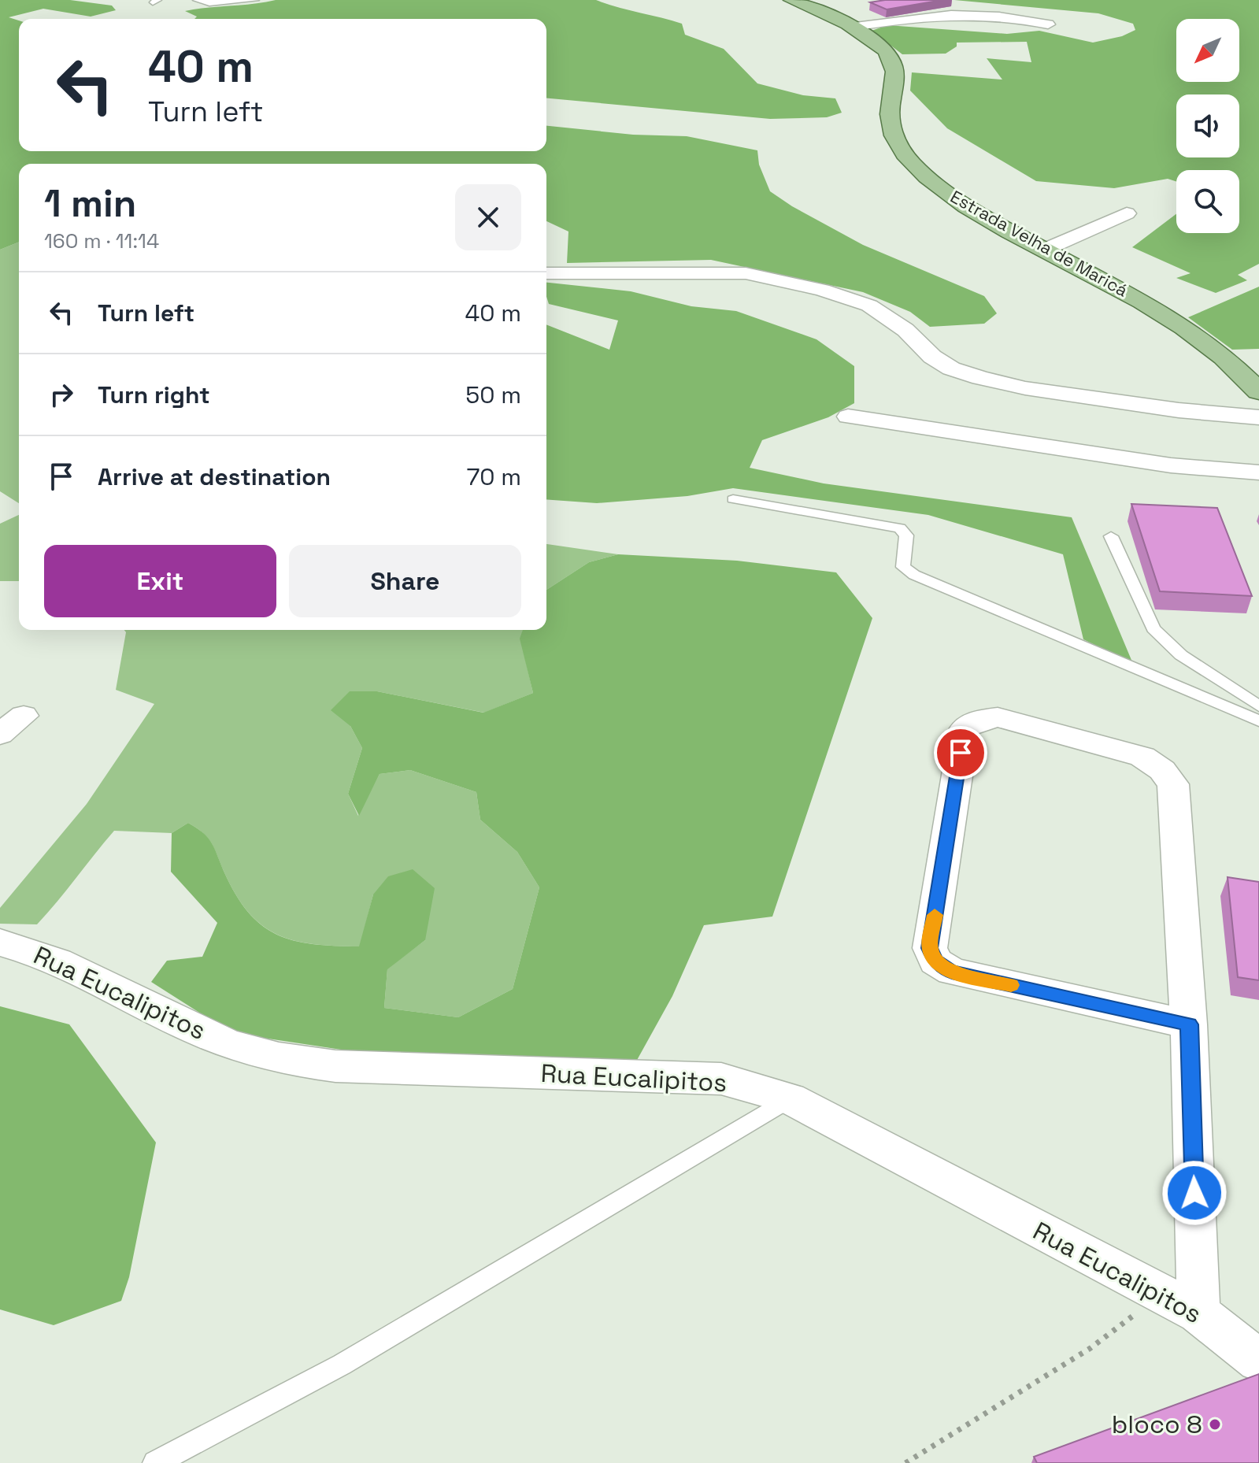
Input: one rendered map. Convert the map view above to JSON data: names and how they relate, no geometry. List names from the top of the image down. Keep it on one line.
{"streets":{"main road":["Estrada Velha de Maricá"],"street":["Rua Eucalipitos"]},"places":["bloco 8"],"north":"bottom left","page":{"turn":["40 m","Turn left"],"heading":["1 min","160 m · 11:14"],"list":[{"name":"Turn left","value":"40 m"},{"name":"Turn right","value":"50 m"},{"name":"Arrive at destination","value":"70 m"}],"buttons":["Exit","Share"]}}
